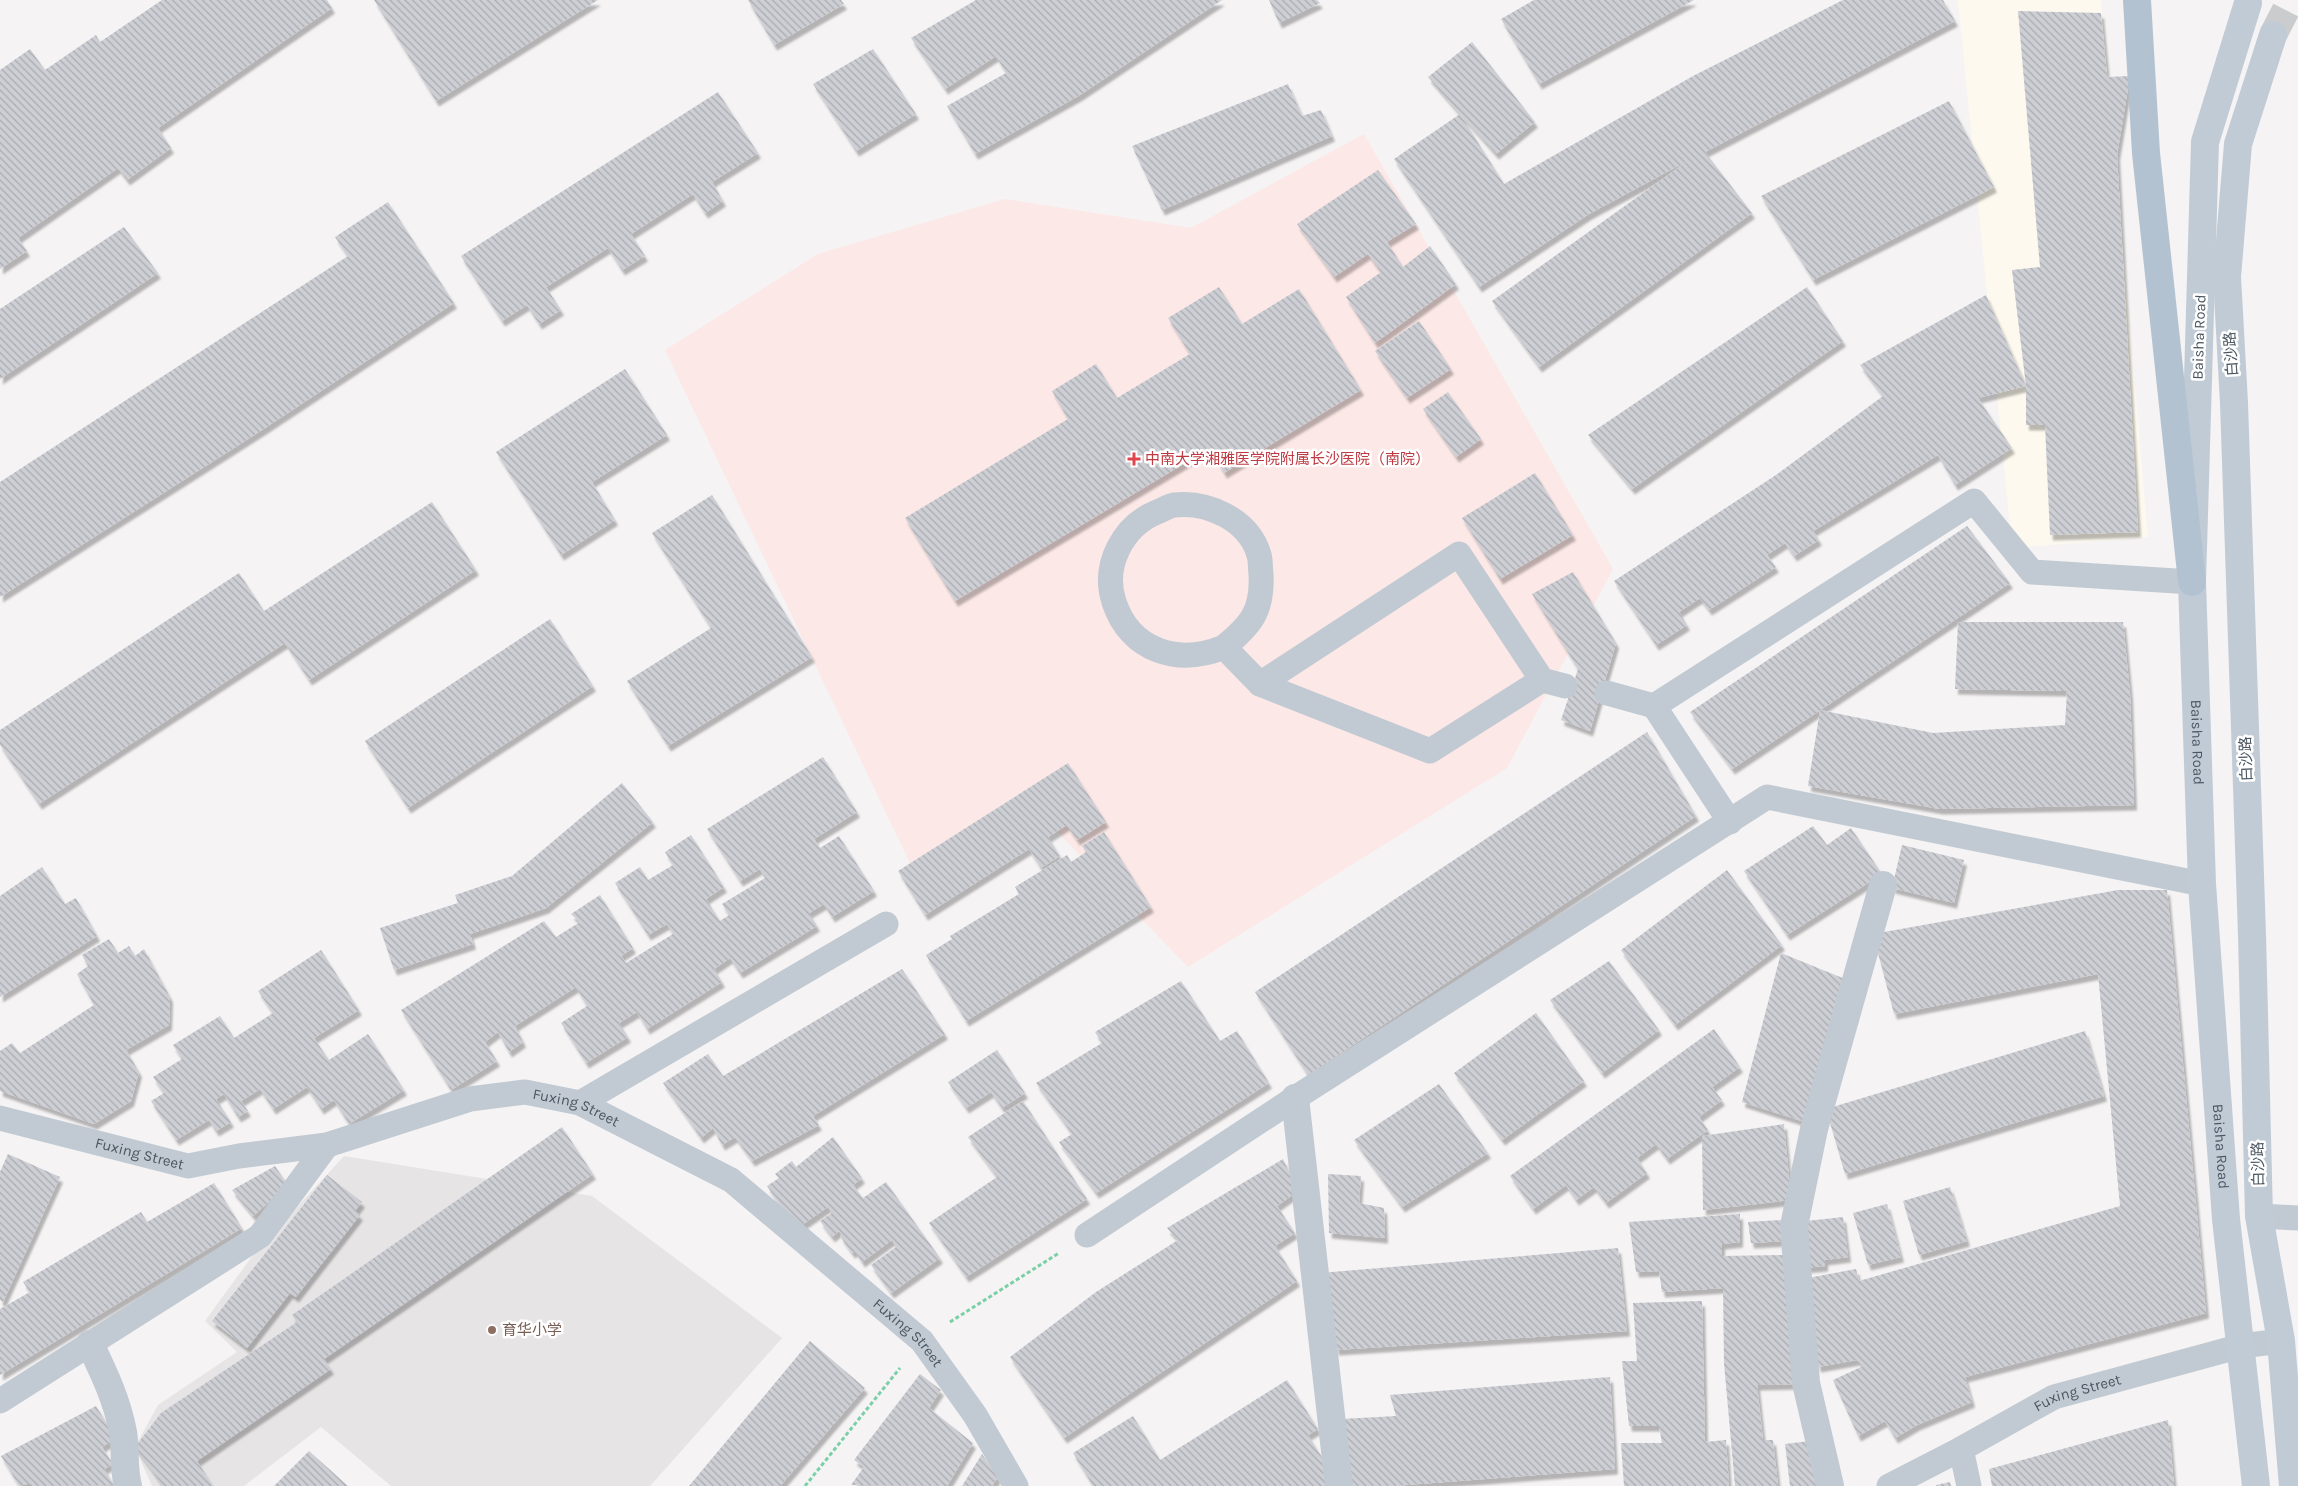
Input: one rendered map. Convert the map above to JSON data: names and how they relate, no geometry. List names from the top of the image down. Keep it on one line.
{"streets":{"street":["Baisha Road","白沙路"],"lane":["Fuxing Street"]},"crossings":[["Baisha Road","Fuxing Street"],["白沙路","Fuxing Street"]],"places":{"health":["中南大学湘雅医学院附属长沙医院（南院）"],"other":["育华小学"]}}
